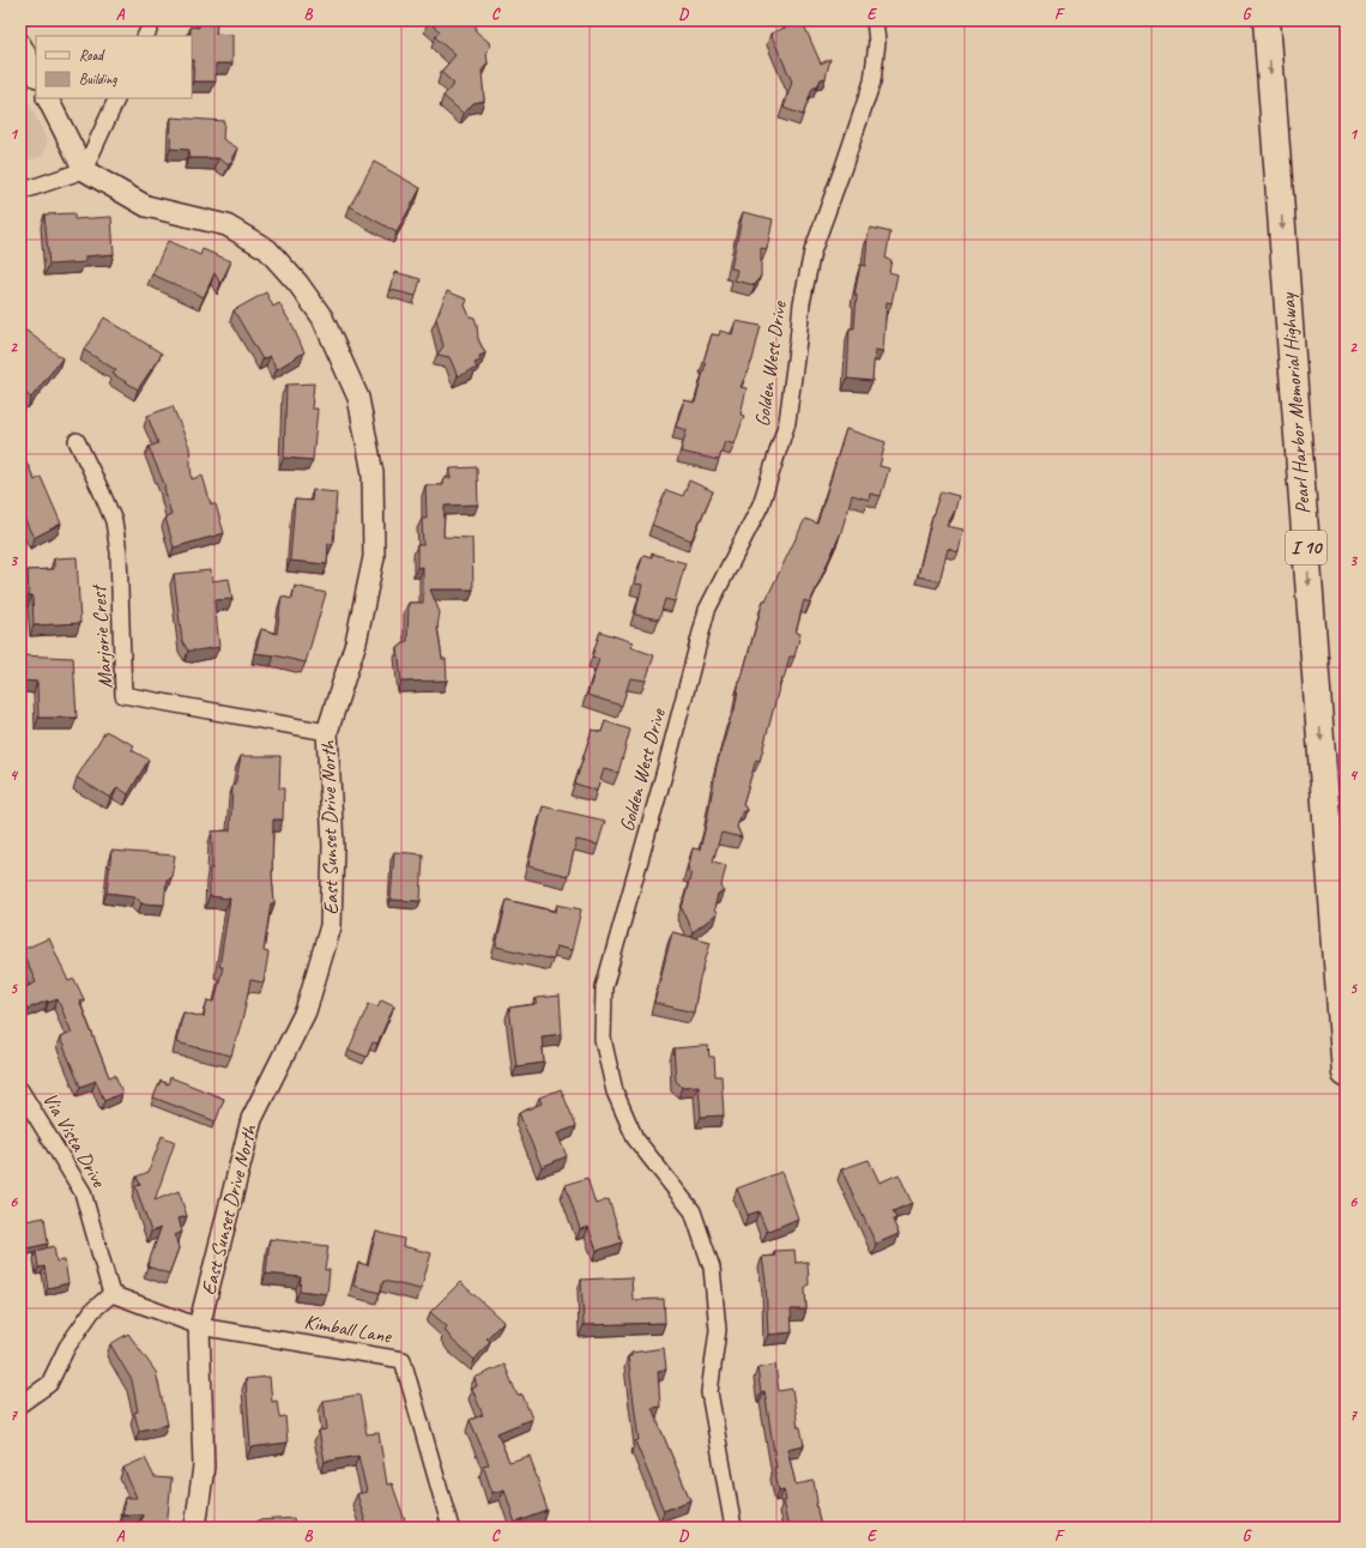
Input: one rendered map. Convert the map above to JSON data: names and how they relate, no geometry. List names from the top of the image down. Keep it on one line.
{"streets":{"highway":["Pearl Harbor Memorial Highway","I 10"],"street":["Golden West Drive","Marjorie Crest","East Sunset Drive North","Via Vista Drive","Kimball Lane"]},"crossings":[["Marjorie Crest","East Sunset Drive North"],["East Sunset Drive North","Kimball Lane"]],"one_way":["Pearl Harbor Memorial Highway"],"legend":["Road","Building"],"grid":{"columns":["A","B","C","D","E","F","G"],"rows":["1","2","3","4","5","6","7"]}}
